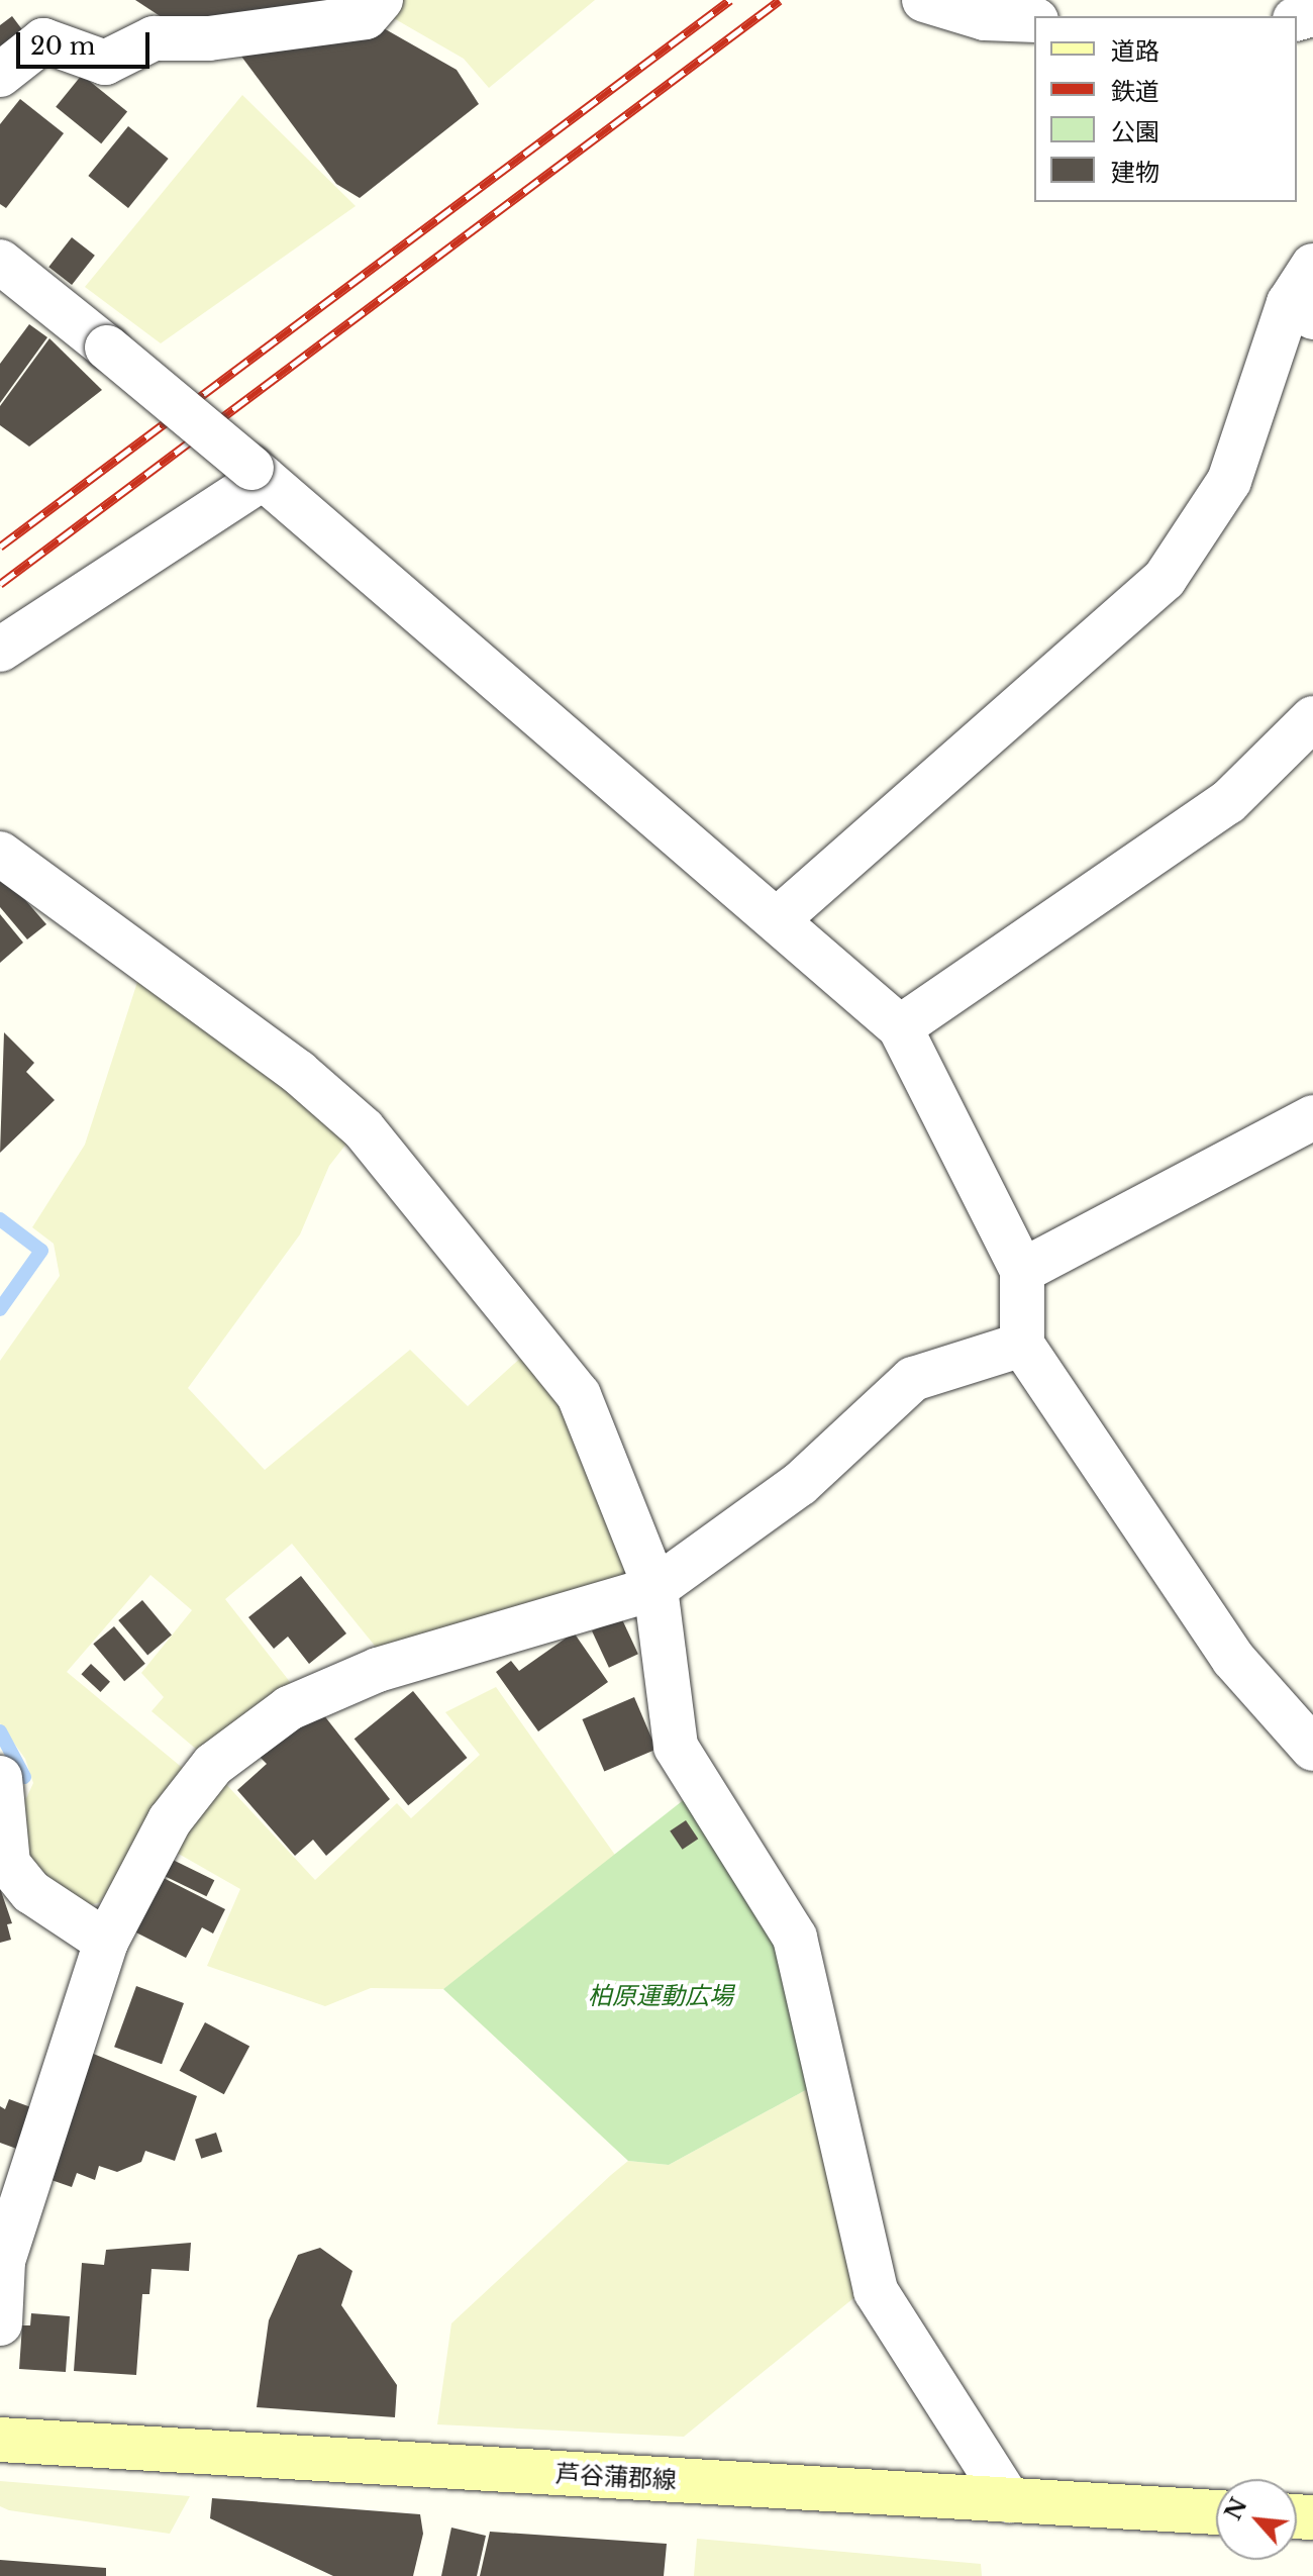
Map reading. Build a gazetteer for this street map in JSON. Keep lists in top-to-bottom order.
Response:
{
  "streets": {
    "main road": ["芦谷蒲郡線"]
  },
  "parks": ["柏原運動広場"],
  "legend": [
    "道路",
    "鉄道",
    "公園",
    "建物"
  ],
  "scale_bar": "20 m",
  "north": "top left"
}
